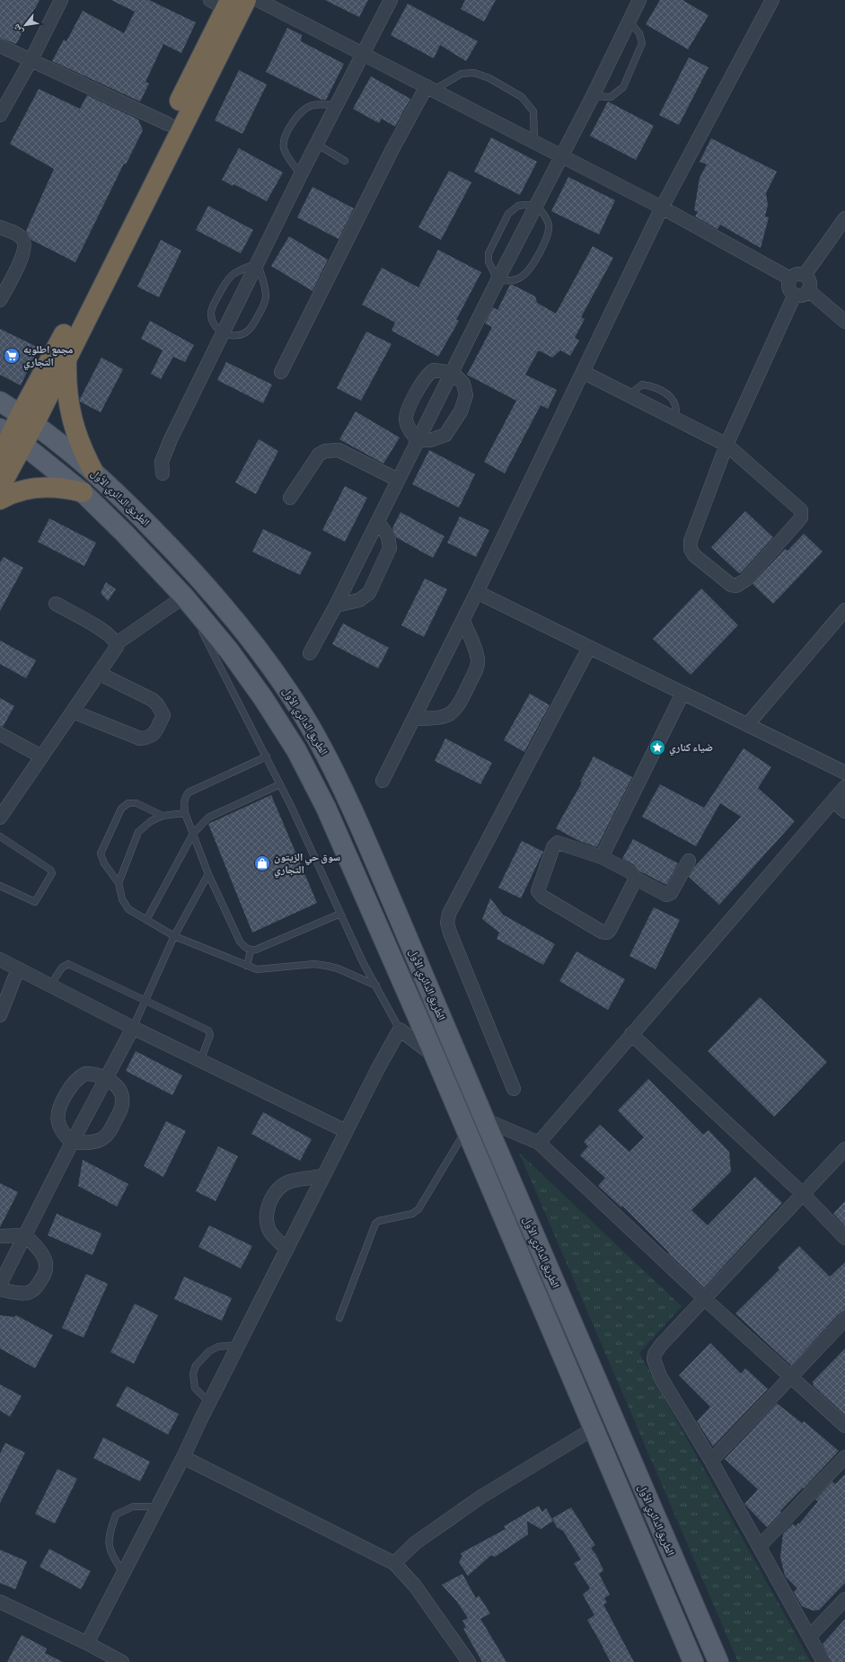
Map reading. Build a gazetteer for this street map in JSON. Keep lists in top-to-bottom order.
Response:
{
  "streets": {
    "main road": ["الطريق الدائري الأول"]
  },
  "places": {
    "supermarket": ["مجمع اطلوبه التجاري"],
    "place": ["ضياء كناري"],
    "shop": ["سوق حي الزيتون التجاري"]
  },
  "north": "bottom left"
}
